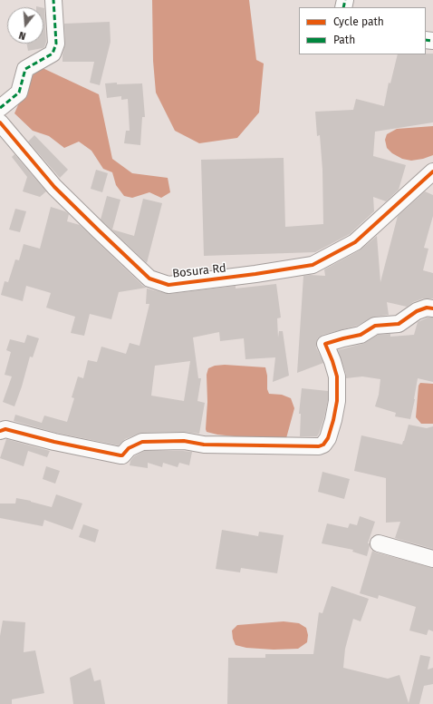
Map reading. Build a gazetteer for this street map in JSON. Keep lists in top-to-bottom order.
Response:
{
  "streets": {
    "street": ["Bosura Rd"]
  },
  "legend": ["Cycle path", "Path"],
  "north": "bottom"
}
